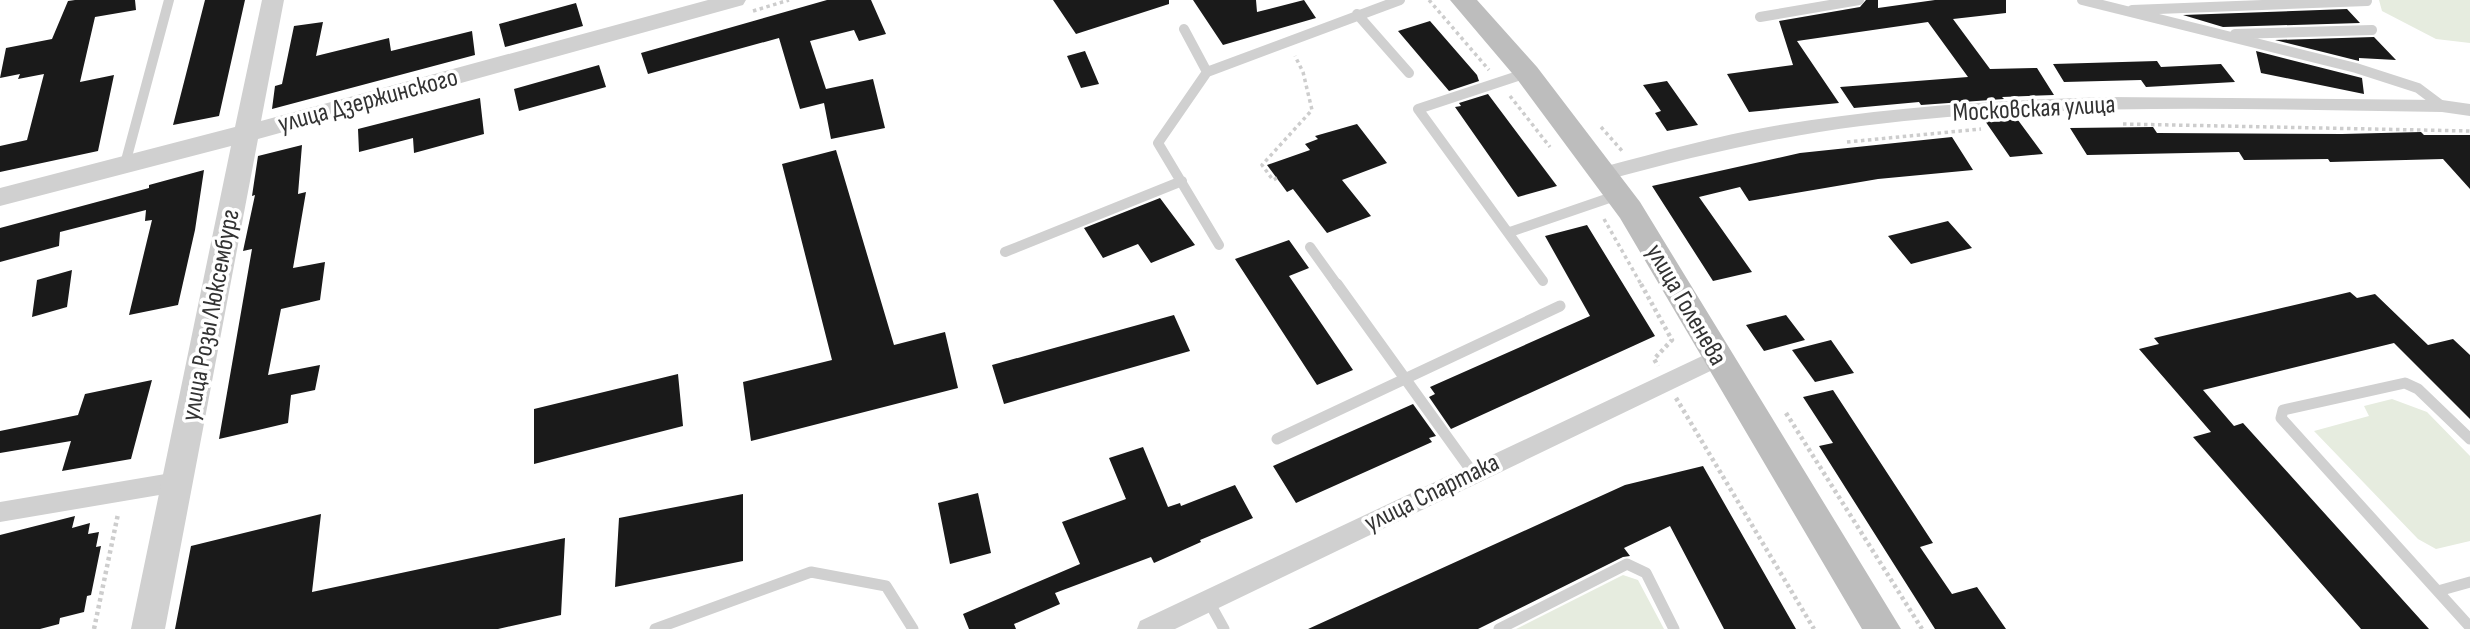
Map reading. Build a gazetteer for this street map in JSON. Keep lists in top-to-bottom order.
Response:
{
  "streets": {
    "main road": ["улица Голенева"],
    "street": [
      "улица Дзержинского",
      "Московская улица",
      "улица Розы Люксембург",
      "улица Спартака"
    ]
  },
  "crossings": [
    ["улица Дзержинского", "улица Розы Люксембург"],
    ["Московская улица", "улица Голенева"],
    ["улица Голенева", "улица Спартака"]
  ]
}
